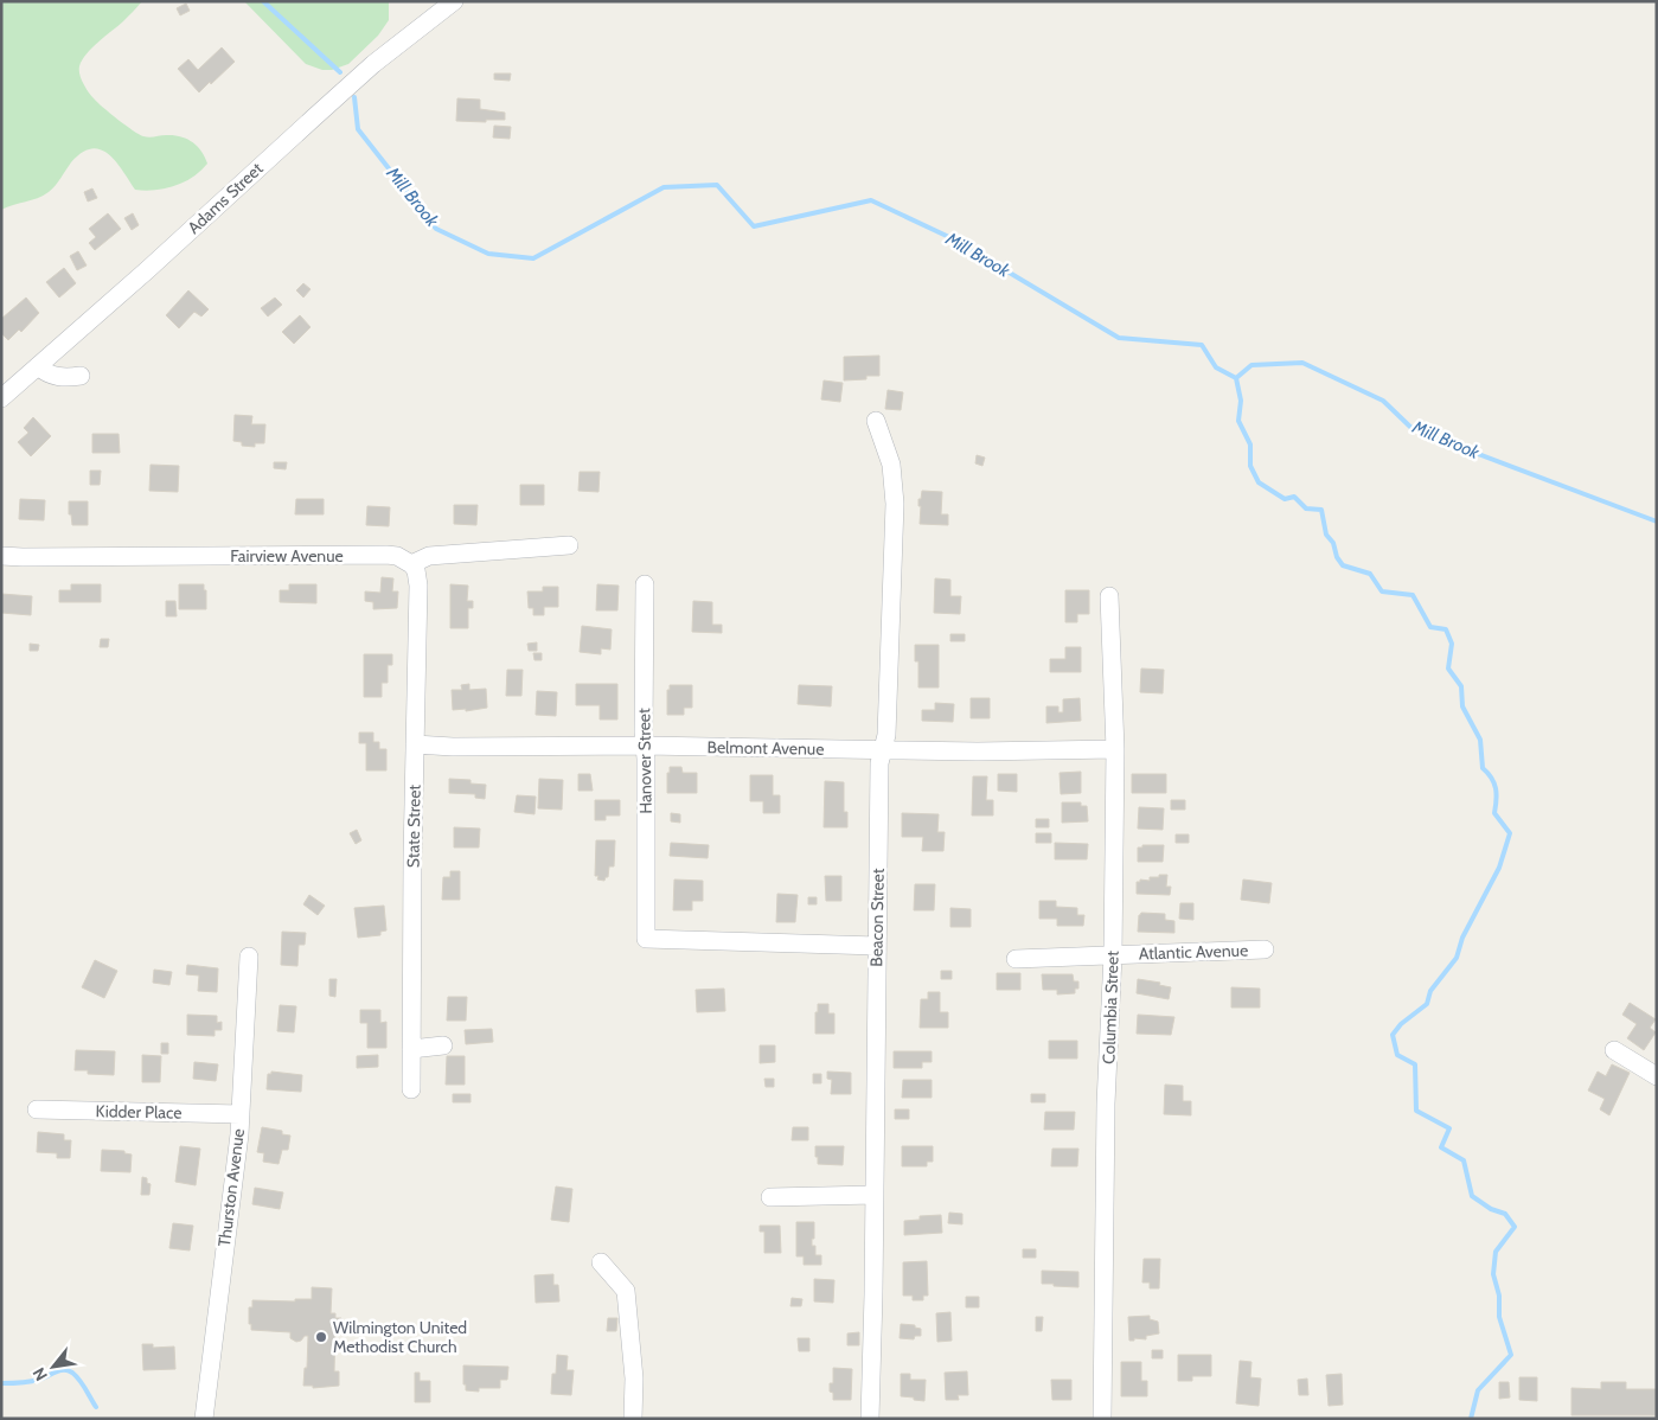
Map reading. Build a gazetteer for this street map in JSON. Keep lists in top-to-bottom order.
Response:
{
  "streets": {
    "street": [
      "Adams Street",
      "Fairview Avenue",
      "Belmont Avenue",
      "Hanover Street",
      "State Street",
      "Beacon Street",
      "Atlantic Avenue",
      "Columbia Street",
      "Kidder Place",
      "Thurston Avenue"
    ]
  },
  "crossings": [
    ["Fairview Avenue", "State Street"],
    ["Belmont Avenue", "Hanover Street"],
    ["Belmont Avenue", "State Street"],
    ["Belmont Avenue", "Beacon Street"],
    ["Belmont Avenue", "Columbia Street"],
    ["Hanover Street", "Beacon Street"],
    ["Atlantic Avenue", "Columbia Street"],
    ["Kidder Place", "Thurston Avenue"]
  ],
  "water": ["Mill Brook"],
  "places": ["Wilmington United Methodist Church"],
  "north": "bottom left"
}
